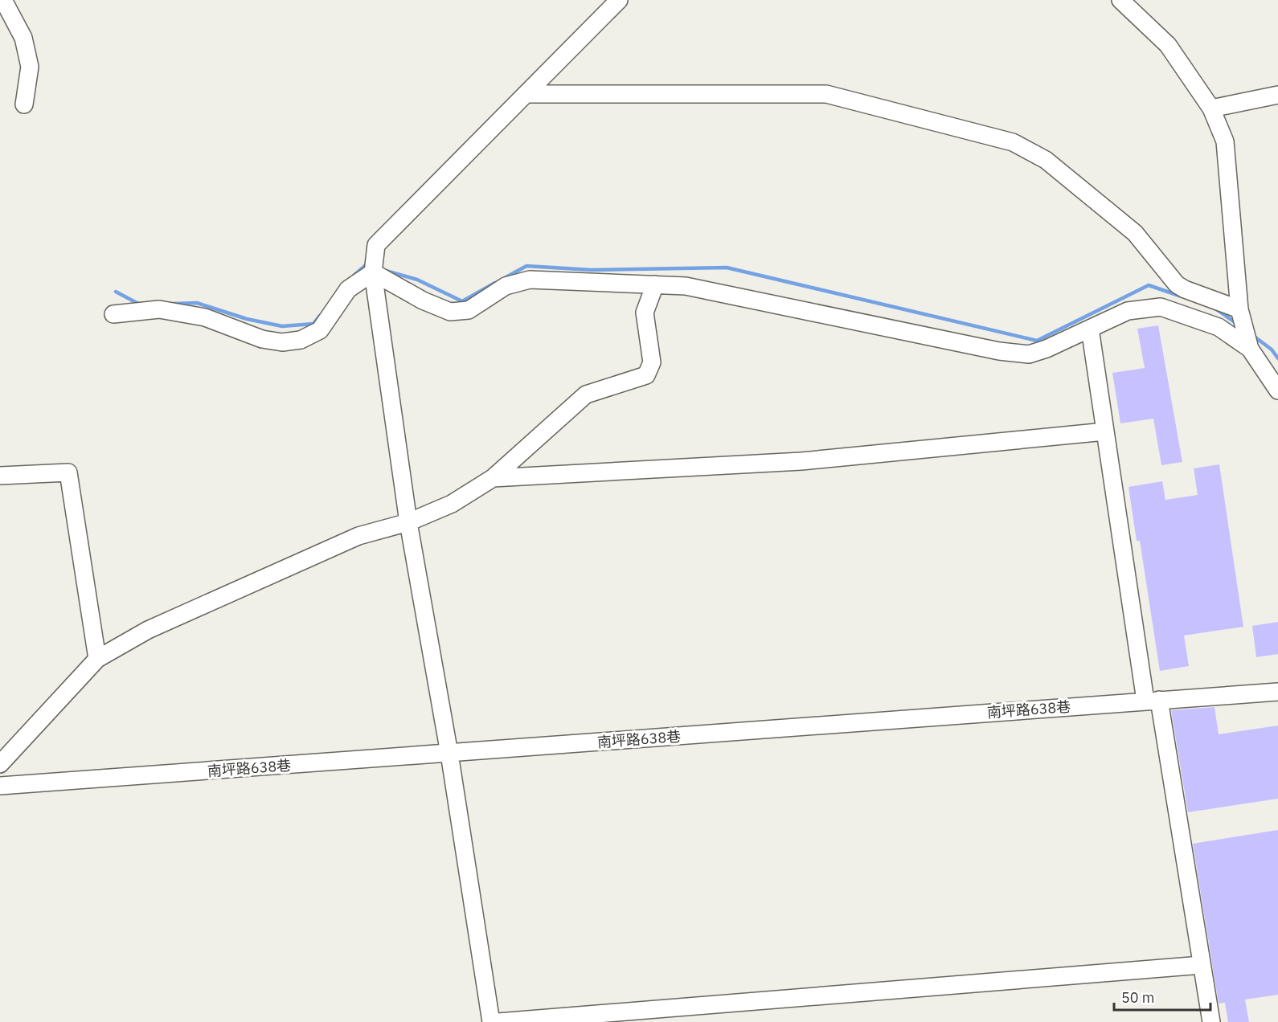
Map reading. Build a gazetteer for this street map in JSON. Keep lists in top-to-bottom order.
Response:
{
  "streets": {
    "street": ["南坪路638巷"]
  },
  "scale_bar": "50 m"
}
